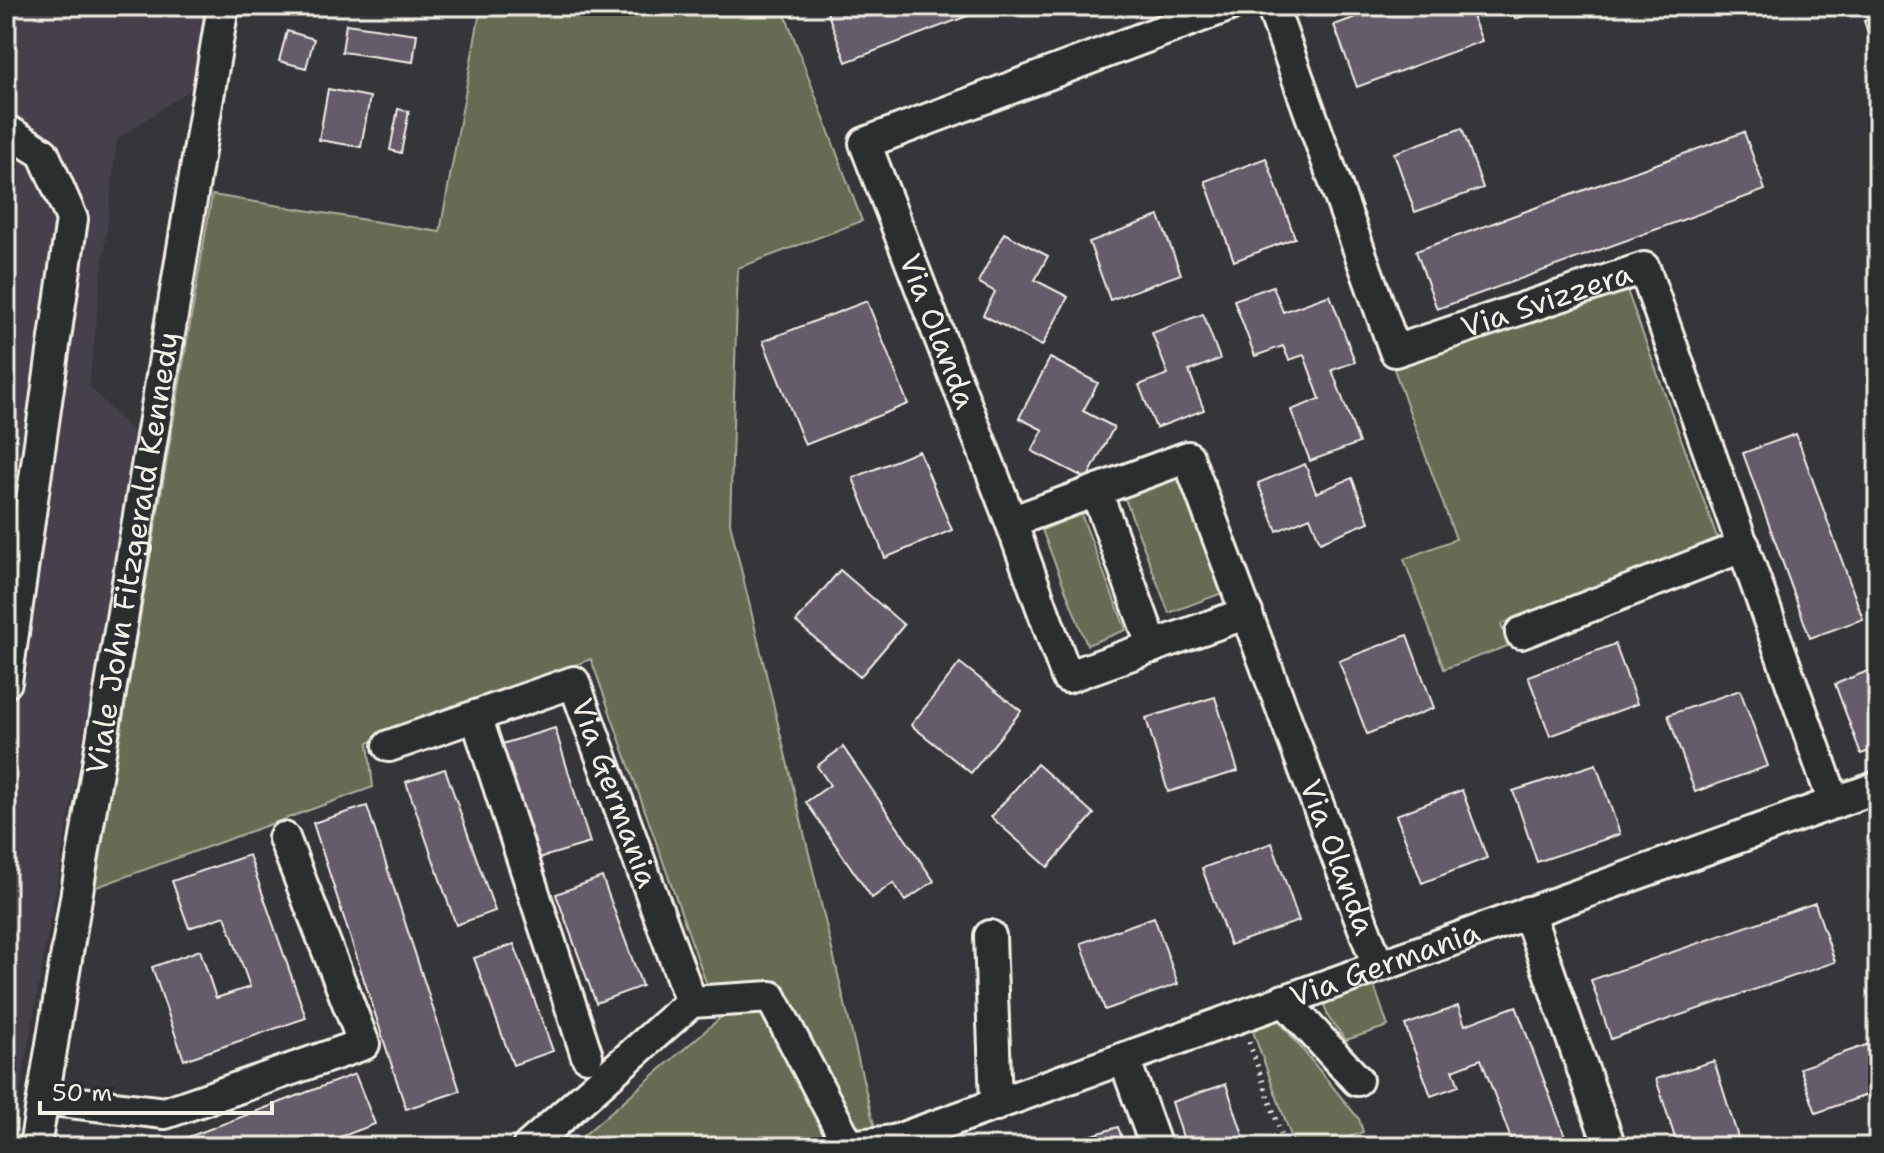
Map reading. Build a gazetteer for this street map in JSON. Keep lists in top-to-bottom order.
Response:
{
  "streets": {
    "street": [
      "Via Svizzera",
      "Via Olanda",
      "Viale John Fitzgerald Kennedy",
      "Via Germania"
    ]
  },
  "crossings": [
    ["Via Svizzera", "Via Germania"],
    ["Via Olanda", "Via Germania"]
  ],
  "scale_bar": "50 m"
}
